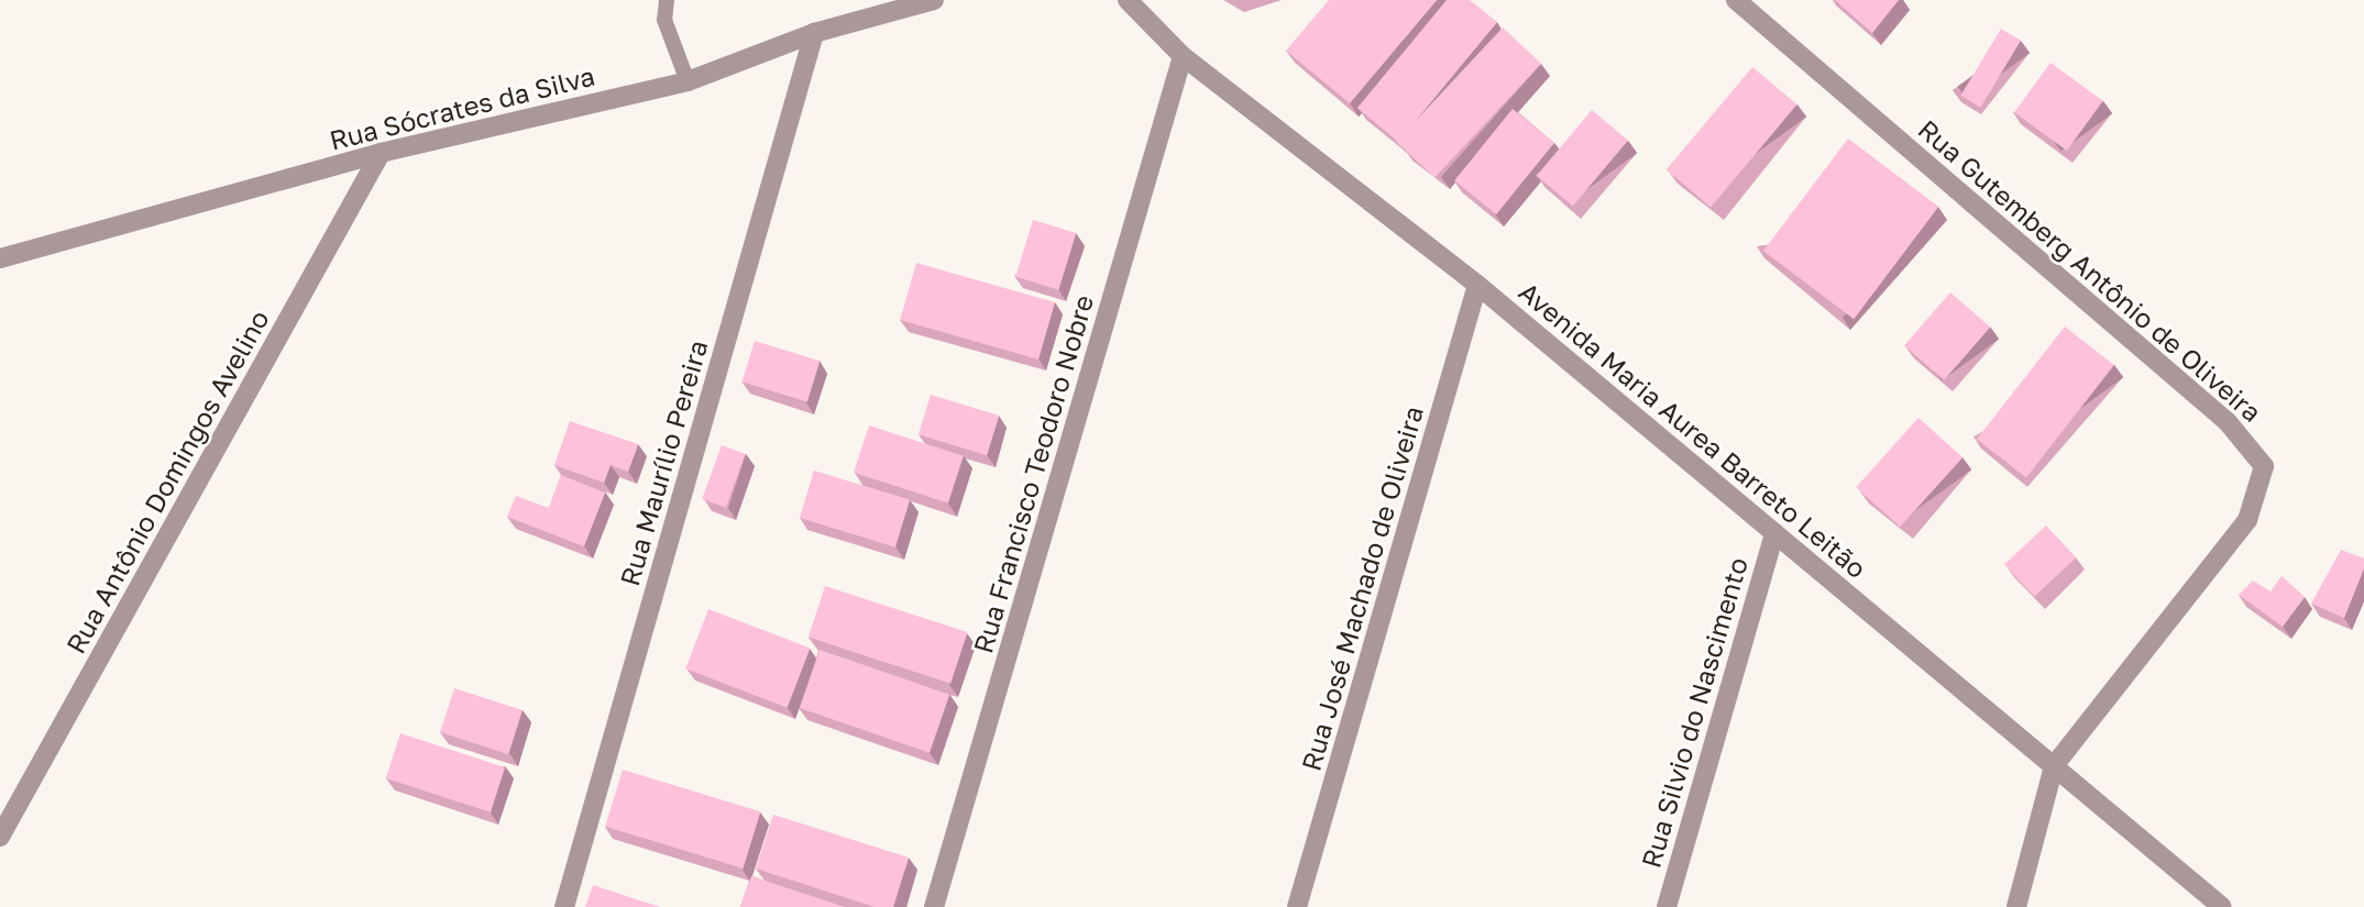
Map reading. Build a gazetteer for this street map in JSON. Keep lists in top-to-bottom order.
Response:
{
  "streets": {
    "street": [
      "Rua Sócrates da Silva",
      "Rua Gutemberg Antônio de Oliveira",
      "Avenida Maria Aurea Barreto Leitão",
      "Rua Maurílio Pereira",
      "Rua Francisco Teodoro Nobre",
      "Rua Antônio Domingos Avelino",
      "Rua José Machado de Oliveira",
      "Rua Silvio do Nascimento"
    ]
  },
  "crossings": [
    ["Rua Sócrates da Silva", "Rua Maurílio Pereira"],
    ["Rua Sócrates da Silva", "Rua Antônio Domingos Avelino"],
    ["Rua Gutemberg Antônio de Oliveira", "Avenida Maria Aurea Barreto Leitão"],
    ["Avenida Maria Aurea Barreto Leitão", "Rua Francisco Teodoro Nobre"],
    ["Avenida Maria Aurea Barreto Leitão", "Rua José Machado de Oliveira"],
    ["Avenida Maria Aurea Barreto Leitão", "Rua Silvio do Nascimento"]
  ]
}
